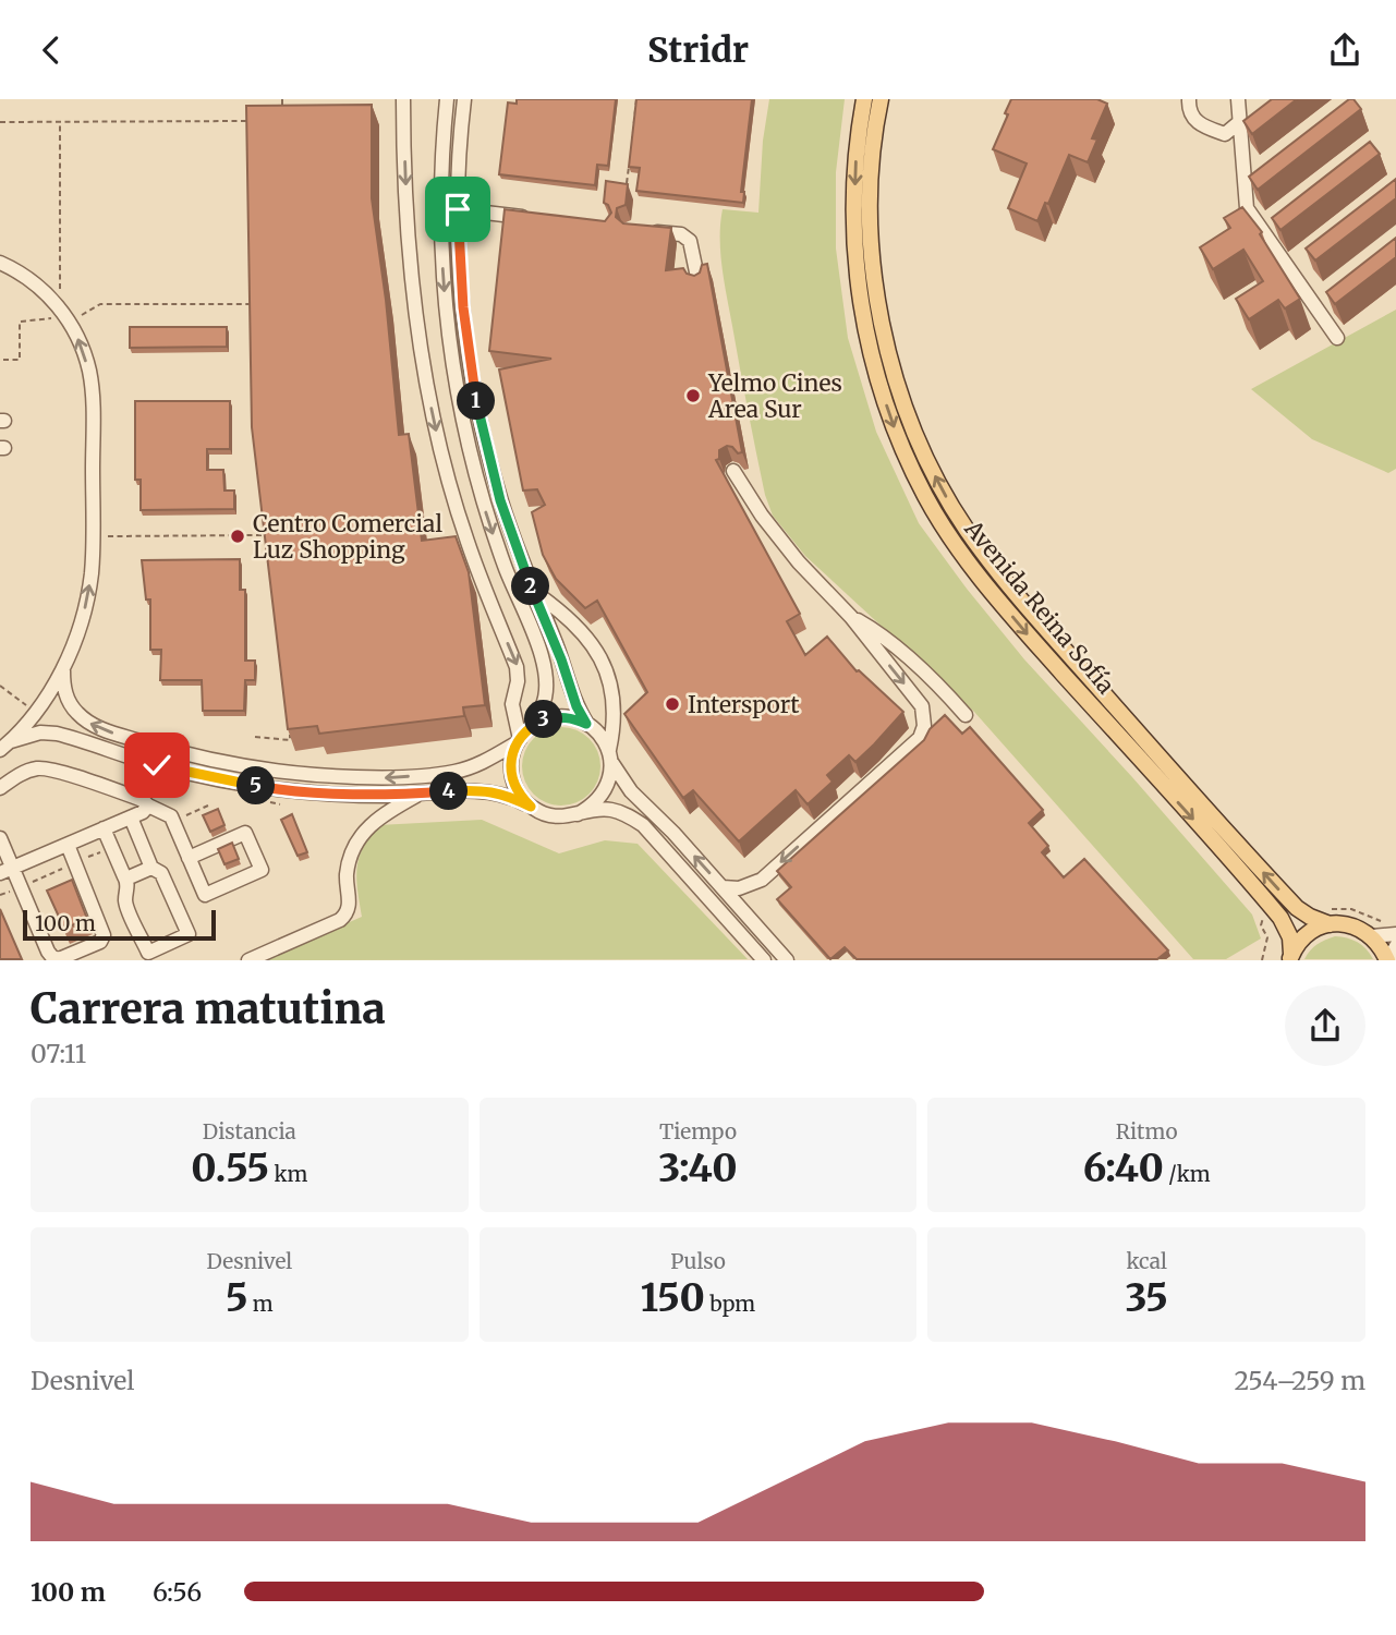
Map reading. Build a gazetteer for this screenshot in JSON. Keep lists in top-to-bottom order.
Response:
{
  "streets": {
    "main road": ["Avenida Reina Sofía"]
  },
  "places": ["Yelmo Cines Area Sur", "Centro Comercial Luz Shopping", "Intersport"],
  "scale_bar": "100 m",
  "page": {
    "header": "Stridr",
    "pins": [
      "1",
      "2",
      "3",
      "5",
      "4"
    ],
    "scale": "100 m",
    "heading": ["Carrera matutina", "07:11"],
    "stats": [
      ["Distancia", "0.55 km"],
      ["Tiempo", "3:40"],
      ["Ritmo", "6:40 /km"],
      ["Desnivel", "5 m"],
      ["Pulso", "150 bpm"],
      ["kcal", "35"]
    ],
    "chart": ["Desnivel", "254–259 m"],
    "list": [
      {
        "name": "100 m",
        "note": "6:56"
      }
    ]
  }
}
